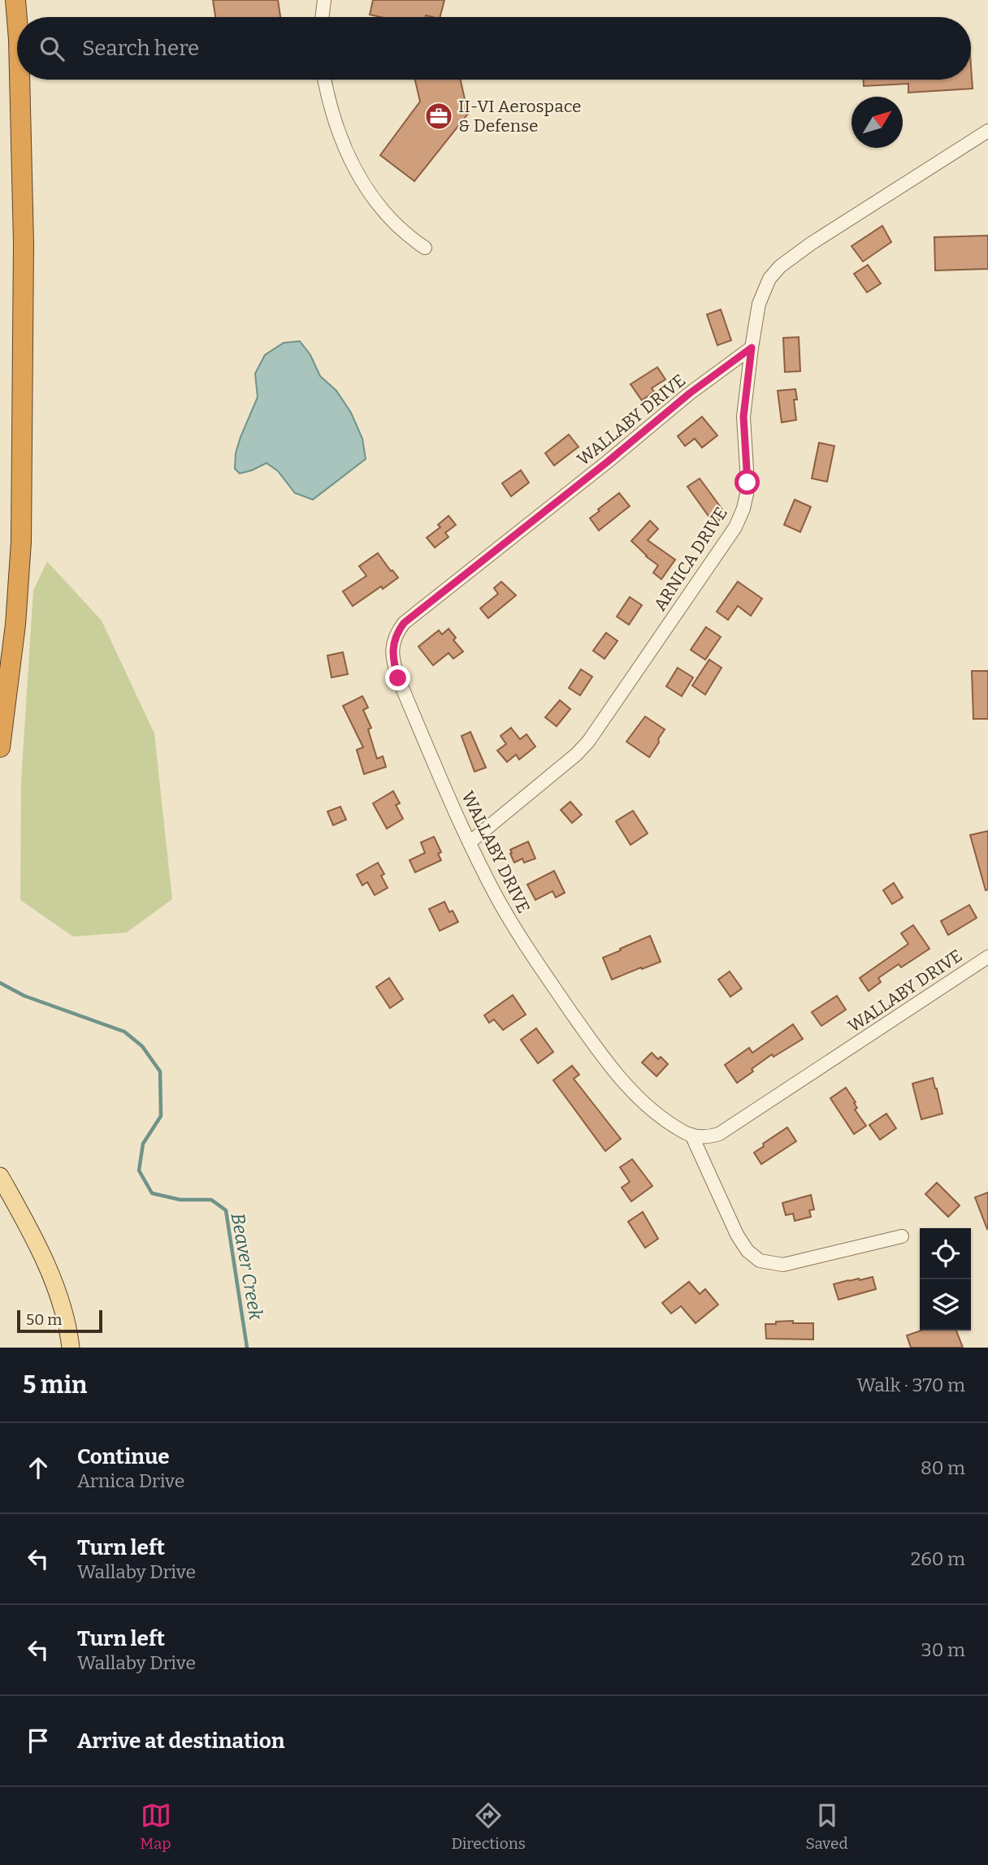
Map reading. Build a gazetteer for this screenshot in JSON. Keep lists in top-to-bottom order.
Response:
{
  "streets": {
    "street": ["WALLABY DRIVE", "ARNICA DRIVE"]
  },
  "crossings": [
    ["WALLABY DRIVE", "ARNICA DRIVE"]
  ],
  "water": ["Beaver Creek"],
  "places": {
    "office": ["II-VI Aerospace & Defense"]
  },
  "scale_bar": "50 m",
  "north": "top right",
  "page": {
    "search": "Search here",
    "scale": "50 m",
    "heading": ["5 min", "Walk · 370 m"],
    "list": [
      ["Continue", "Arnica Drive", "80 m"],
      ["Turn left", "Wallaby Drive", "260 m"],
      ["Turn left", "Wallaby Drive", "30 m"],
      "Arrive at destination"
    ],
    "nav": ["Map", "Directions", "Saved"]
  }
}
